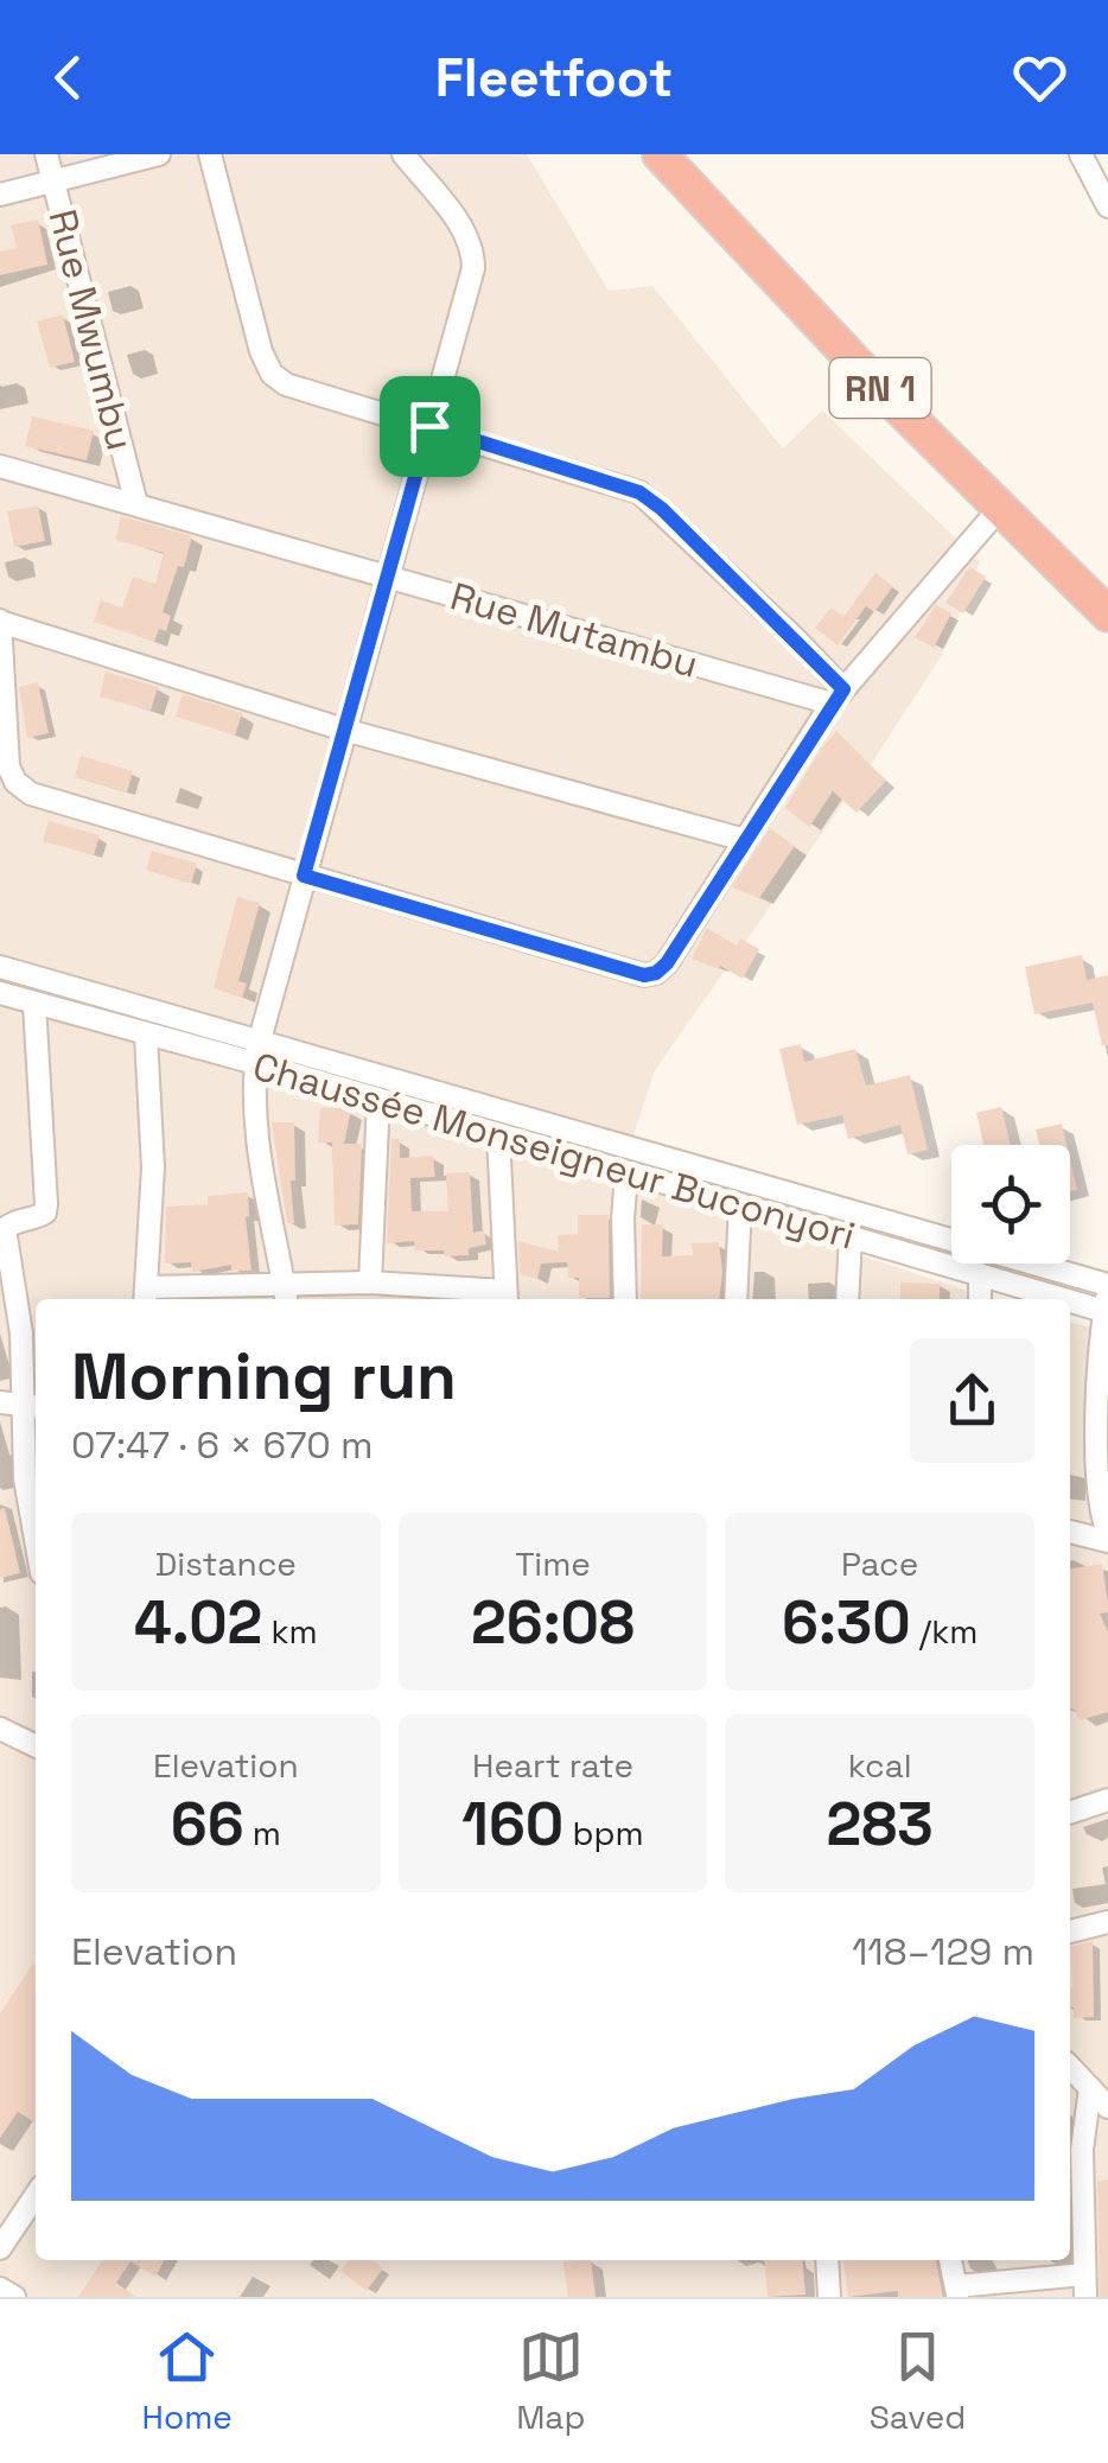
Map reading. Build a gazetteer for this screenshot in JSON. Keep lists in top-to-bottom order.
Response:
{
  "streets": {
    "highway": ["RN 1"],
    "street": ["Rue Mwumbu", "Rue Mutambu", "Chaussée Monseigneur Buconyori"]
  },
  "crossings": [
    ["Rue Mwumbu", "Rue Mutambu"]
  ],
  "page": {
    "header": "Fleetfoot",
    "heading": ["Morning run", "07:47 · 6 × 670 m"],
    "stats": [
      ["Distance", "4.02 km"],
      ["Time", "26:08"],
      ["Pace", "6:30 /km"],
      ["Elevation", "66 m"],
      ["Heart rate", "160 bpm"],
      ["kcal", "283"]
    ],
    "chart": ["Elevation", "118–129 m"],
    "tabs": ["Home", "Map", "Saved"]
  }
}
